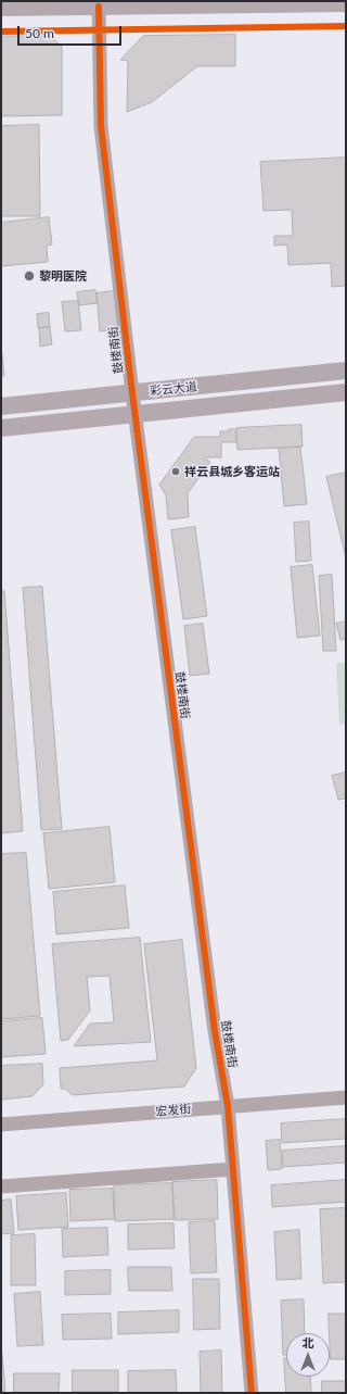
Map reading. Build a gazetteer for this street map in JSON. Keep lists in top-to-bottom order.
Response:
{
  "streets": {
    "main road": ["彩云大道"],
    "street": ["鼓楼南街", "宏发街"]
  },
  "crossings": [
    ["鼓楼南街", "彩云大道"],
    ["鼓楼南街", "宏发街"]
  ],
  "places": ["黎明医院", "祥云县城乡客运站"],
  "scale_bar": "50 m",
  "north": "top"
}
